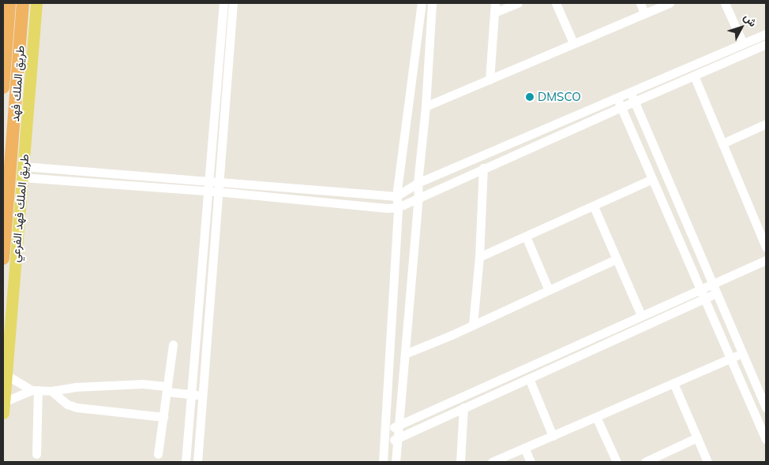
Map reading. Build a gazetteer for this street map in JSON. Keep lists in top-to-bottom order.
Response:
{
  "streets": {
    "highway": ["طريق الملك فهد"],
    "main road": ["طريق الملك فهد الفرعي"]
  },
  "places": ["DMSCO"],
  "north": "top right"
}
